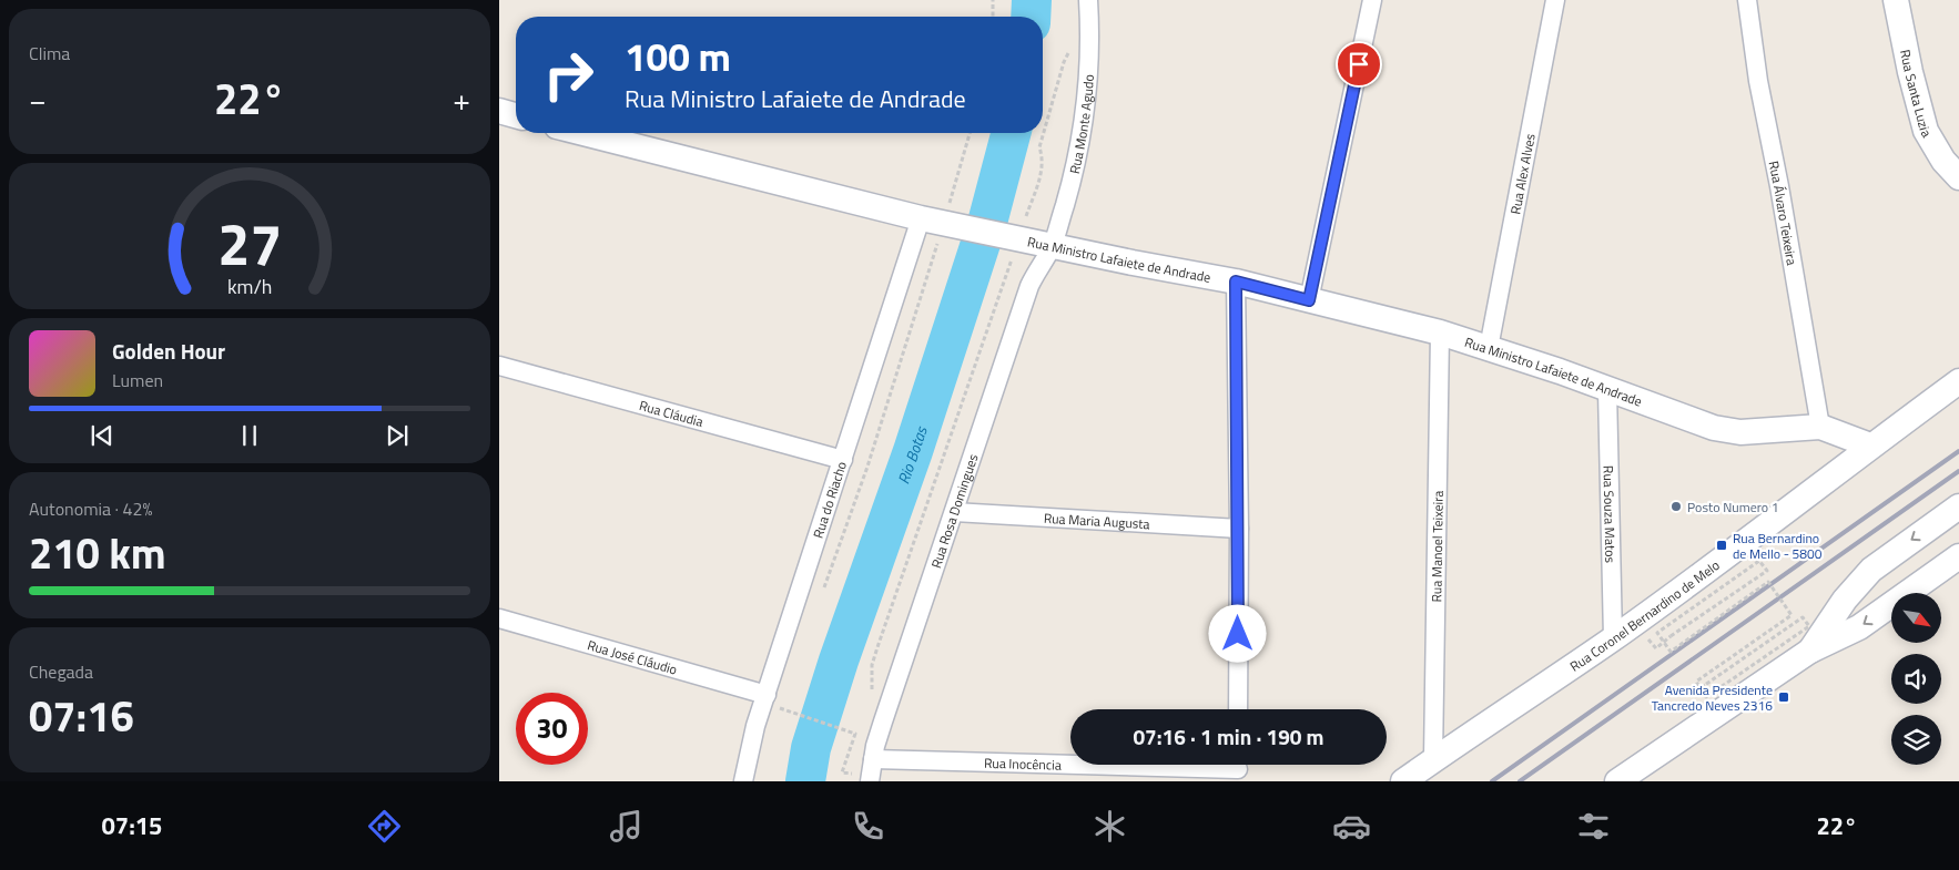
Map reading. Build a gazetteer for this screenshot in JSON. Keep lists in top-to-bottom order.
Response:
{
  "streets": {
    "main road": ["Rua Santa Luzia", "Rua Ministro Lafaiete de Andrade", "Rua Coronel Bernardino de Melo"],
    "street": [
      "Rua Monte Agudo",
      "Rua Alex Alves",
      "Rua Álvaro Teixeira",
      "Rua Cláudia",
      "Rua do Riacho",
      "Rua Rosa Domingues",
      "Rua Souza Matos",
      "Rua Maria Augusta",
      "Rua Manoel Teixeira",
      "Rua José Cláudio",
      "Rua Inocência"
    ]
  },
  "crossings": [
    ["Rua Monte Agudo", "Rua Ministro Lafaiete de Andrade"],
    ["Rua Monte Agudo", "Rua Rosa Domingues"],
    ["Rua Alex Alves", "Rua Ministro Lafaiete de Andrade"],
    ["Rua Álvaro Teixeira", "Rua Ministro Lafaiete de Andrade"],
    ["Rua Ministro Lafaiete de Andrade", "Rua do Riacho"],
    ["Rua Ministro Lafaiete de Andrade", "Rua Rosa Domingues"],
    ["Rua Ministro Lafaiete de Andrade", "Rua Souza Matos"],
    ["Rua Ministro Lafaiete de Andrade", "Rua Manoel Teixeira"],
    ["Rua Ministro Lafaiete de Andrade", "Rua Coronel Bernardino de Melo"],
    ["Rua Cláudia", "Rua do Riacho"],
    ["Rua do Riacho", "Rua José Cláudio"],
    ["Rua Rosa Domingues", "Rua Maria Augusta"],
    ["Rua Rosa Domingues", "Rua Inocência"],
    ["Rua Souza Matos", "Rua Coronel Bernardino de Melo"],
    ["Rua Manoel Teixeira", "Rua Coronel Bernardino de Melo"]
  ],
  "water": ["Rio Botas"],
  "places": {
    "other": ["Posto Numero 1"],
    "transit": ["Rua Bernardino de Mello - 5800", "Avenida Presidente Tancredo Neves 2316"]
  },
  "north": "bottom right",
  "page": {
    "tile": [
      "Clima",
      ["Autonomia · 42%", "210 km"],
      ["Chegada", "07:16"]
    ],
    "turn": ["100 m", "Rua Ministro Lafaiete de Andrade"],
    "heat": ["−", "22°", "+"],
    "song": ["Golden Hour", "Lumen"],
    "limit": "30",
    "trip": "07:16 · 1 min · 190 m",
    "tabs": ["07:15", "22°"],
    "gauge": ["27", "km/h"]
  }
}
